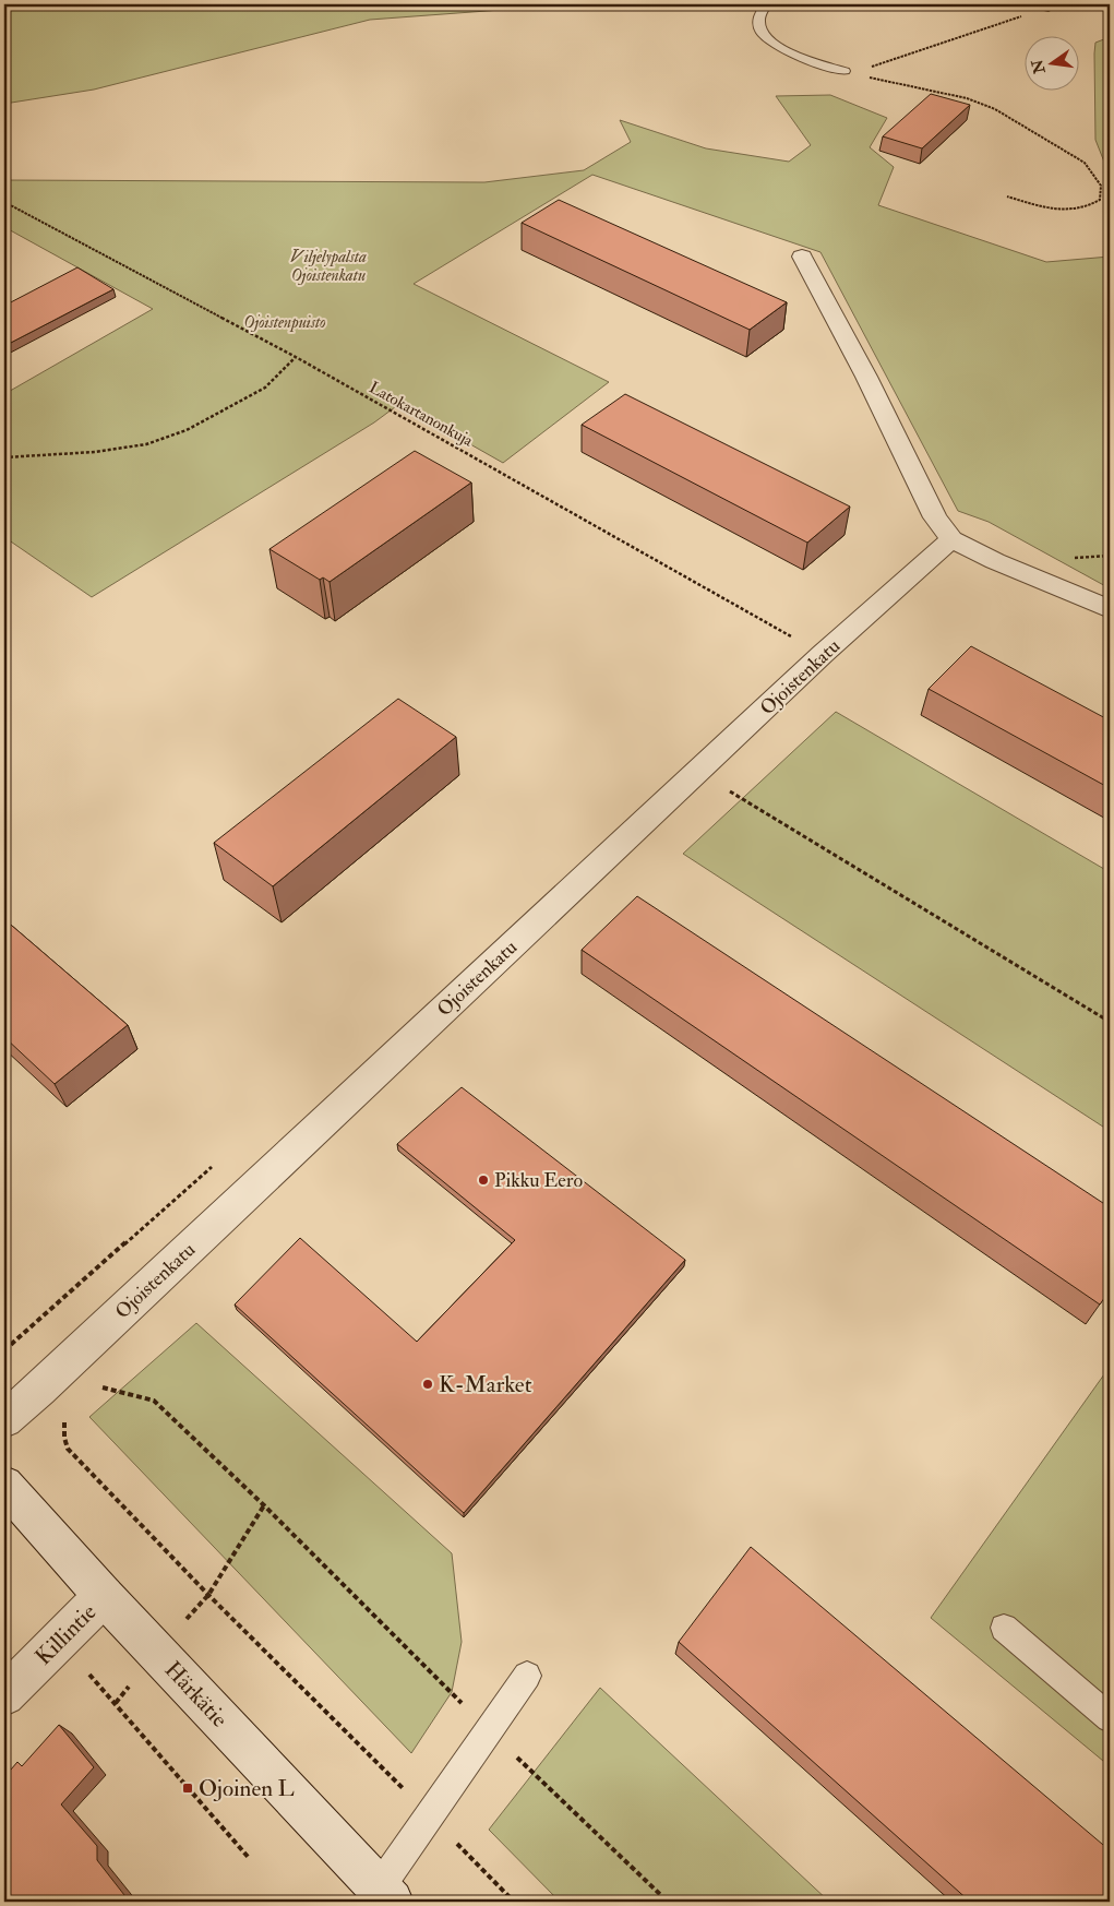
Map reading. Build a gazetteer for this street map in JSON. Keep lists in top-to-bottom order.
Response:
{
  "streets": {
    "street": ["Ojoistenkatu", "Killintie", "Härkätie"],
    "path": ["Latokartanonkuja"]
  },
  "crossings": [
    ["Latokartanonkuja", "Ojoistenkatu"],
    ["Killintie", "Härkätie"]
  ],
  "parks": ["Viljelypalsta Ojoistenkatu", "Ojoistenpuisto"],
  "places": {
    "other": ["Pikku Eero", "K-Market"],
    "transit": ["Ojoinen L"]
  },
  "north": "left"
}
